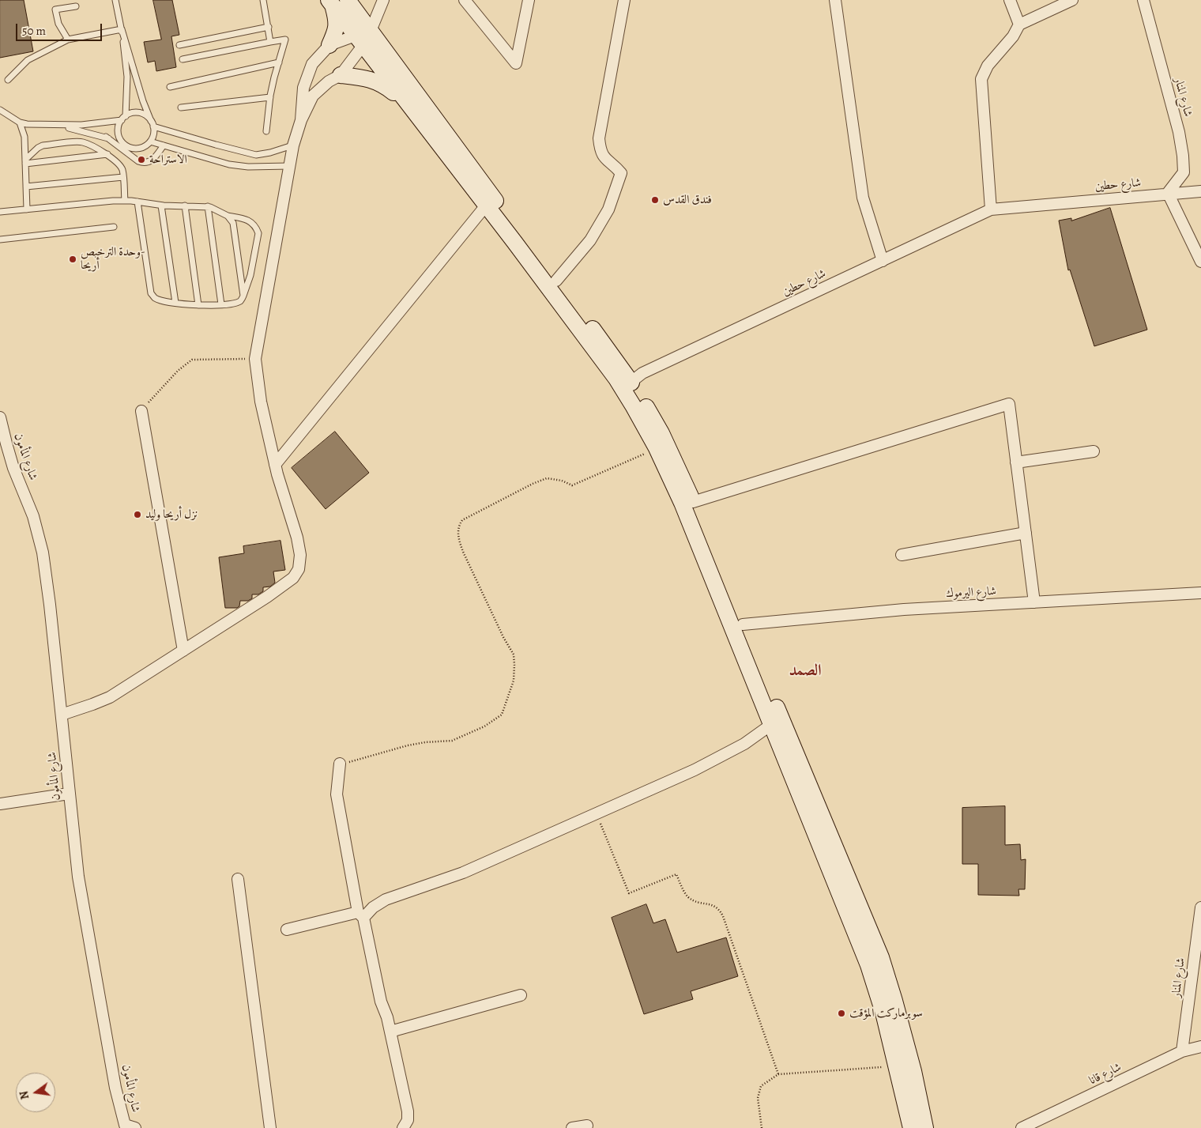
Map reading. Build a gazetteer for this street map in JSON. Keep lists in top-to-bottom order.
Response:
{
  "streets": {
    "street": [
      "شارع المنار",
      "شارع حطين",
      "شارع المأمون",
      "شارع اليرموك",
      "شارع قانا"
    ]
  },
  "crossings": [
    ["شارع المنار", "شارع حطين"],
    ["شارع المنار", "شارع قانا"]
  ],
  "districts": ["الصمد"],
  "places": [
    "الاستراحة",
    "فندق القدس",
    "وحدة الترخيص- أريحا",
    "نزل أريحا وليد",
    "سوبرماركت المؤقت"
  ],
  "scale_bar": "50 m",
  "north": "left"
}
